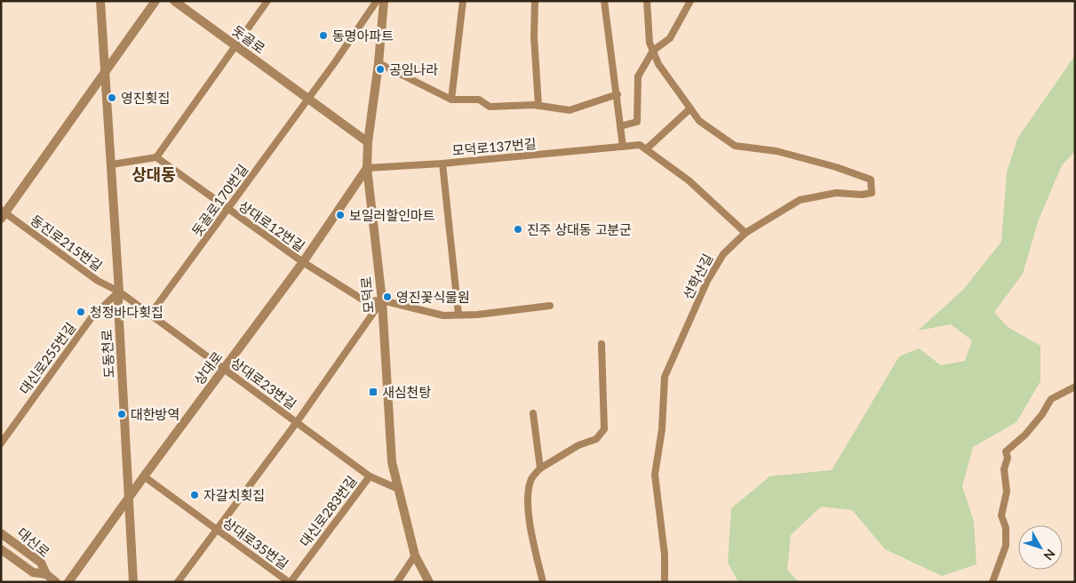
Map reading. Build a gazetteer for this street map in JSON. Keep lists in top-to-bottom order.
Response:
{
  "streets": {
    "street": [
      "돗골로",
      "모덕로137번길",
      "돗골로170번길",
      "상대로12번길",
      "동진로215번길",
      "선학산길",
      "모덕로",
      "도동천로",
      "대신로255번길",
      "상대로",
      "상대로23번길",
      "대신로283번길",
      "대신로",
      "상대로35번길"
    ]
  },
  "crossings": [
    ["돗골로", "돗골로170번길"],
    ["돗골로", "모덕로"],
    ["모덕로137번길", "모덕로"],
    ["모덕로137번길", "상대로"],
    ["돗골로170번길", "상대로12번길"],
    ["돗골로170번길", "상대로23번길"],
    ["상대로12번길", "모덕로"],
    ["상대로12번길", "상대로"],
    ["동진로215번길", "도동천로"],
    ["동진로215번길", "대신로255번길"],
    ["동진로215번길", "상대로23번길"],
    ["모덕로", "상대로"],
    ["모덕로", "상대로23번길"],
    ["도동천로", "대신로255번길"],
    ["도동천로", "상대로"],
    ["도동천로", "상대로23번길"],
    ["대신로255번길", "상대로23번길"],
    ["상대로", "상대로23번길"],
    ["상대로", "상대로35번길"],
    ["상대로23번길", "대신로283번길"],
    ["대신로283번길", "상대로35번길"]
  ],
  "districts": ["상대동"],
  "places": {
    "other": [
      "동명아파트",
      "공임나라",
      "영진횟집",
      "보일러할인마트",
      "진주 상대동 고분군",
      "영진꽃식물원",
      "청정바다횟집",
      "대한방역",
      "자갈치횟집"
    ],
    "transit": ["새심천탕"]
  },
  "north": "bottom right"
}
